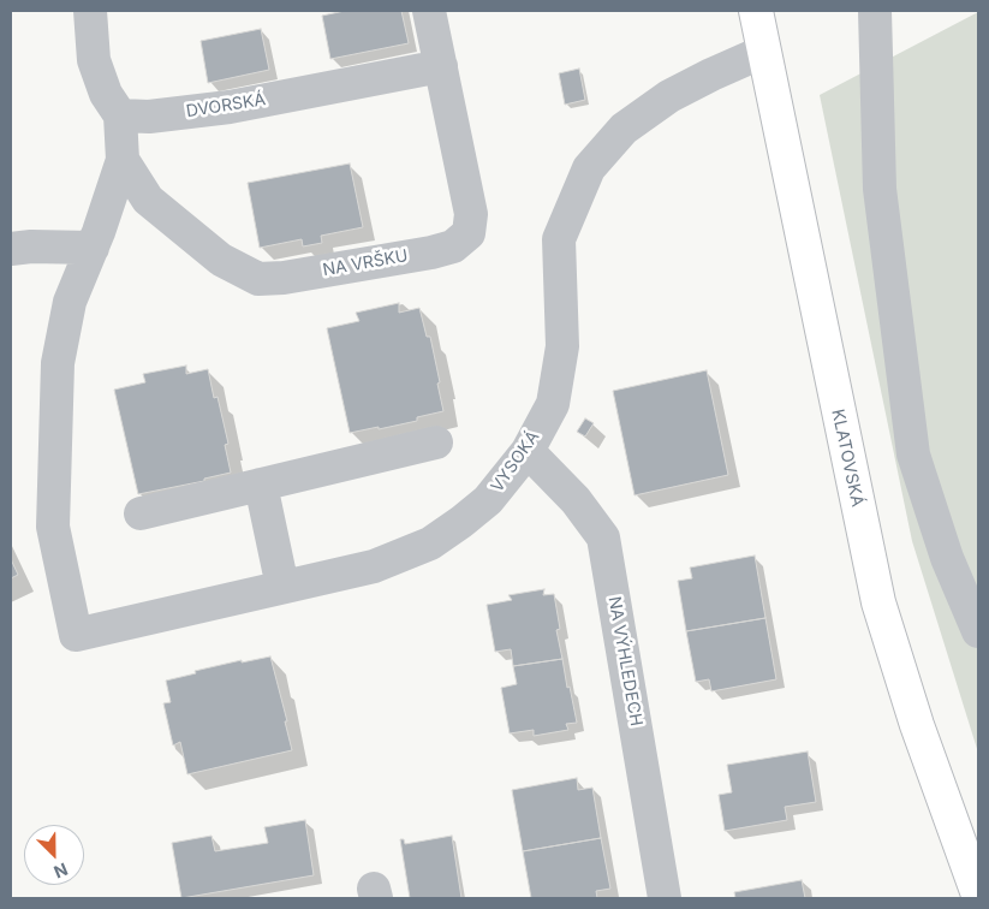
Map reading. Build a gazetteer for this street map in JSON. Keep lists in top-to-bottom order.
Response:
{
  "streets": {
    "main road": ["KLATOVSKÁ"],
    "street": [
      "DVORSKÁ",
      "NA VRŠKU",
      "VYSOKÁ",
      "NA VÝHLEDECH"
    ]
  },
  "crossings": [
    ["DVORSKÁ", "NA VRŠKU"],
    ["KLATOVSKÁ", "VYSOKÁ"],
    ["VYSOKÁ", "NA VÝHLEDECH"]
  ],
  "north": "bottom right"
}
